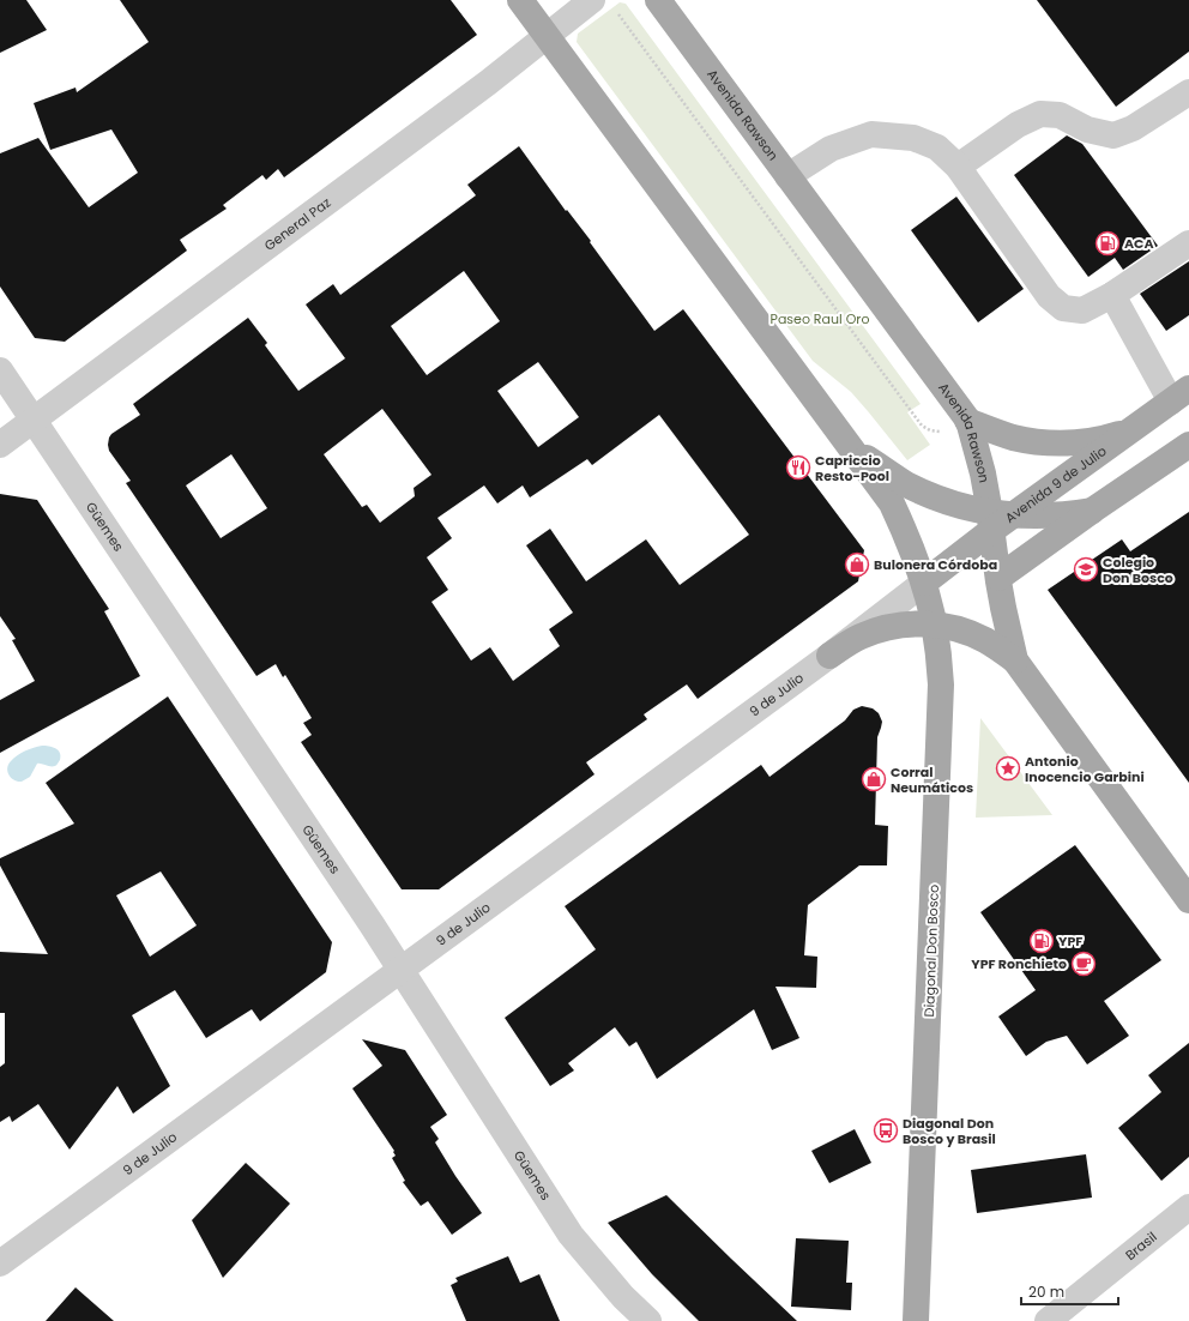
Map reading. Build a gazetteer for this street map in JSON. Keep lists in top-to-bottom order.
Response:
{
  "streets": {
    "main road": ["Avenida Rawson", "Avenida 9 de Julio", "Diagonal Don Bosco"],
    "street": [
      "General Paz",
      "Güemes",
      "9 de Julio",
      "Brasil"
    ]
  },
  "crossings": [
    ["Avenida Rawson", "Avenida 9 de Julio"],
    ["General Paz", "Güemes"],
    ["Avenida 9 de Julio", "9 de Julio"],
    ["Avenida 9 de Julio", "Diagonal Don Bosco"],
    ["Güemes", "9 de Julio"],
    ["9 de Julio", "Diagonal Don Bosco"]
  ],
  "parks": ["Paseo Raul Oro"],
  "places": {
    "fuel station": ["ACA", "YPF"],
    "restaurant": ["Capriccio Resto-Pool"],
    "shop": ["Bulonera Córdoba", "Corral Neumáticos"],
    "school or university": ["Colegio Don Bosco"],
    "place": ["Antonio Inocencio Garbini"],
    "cafe": ["YPF Ronchieto"],
    "bus stop": ["Diagonal Don Bosco y Brasil"]
  },
  "scale_bar": "20 m"
}
